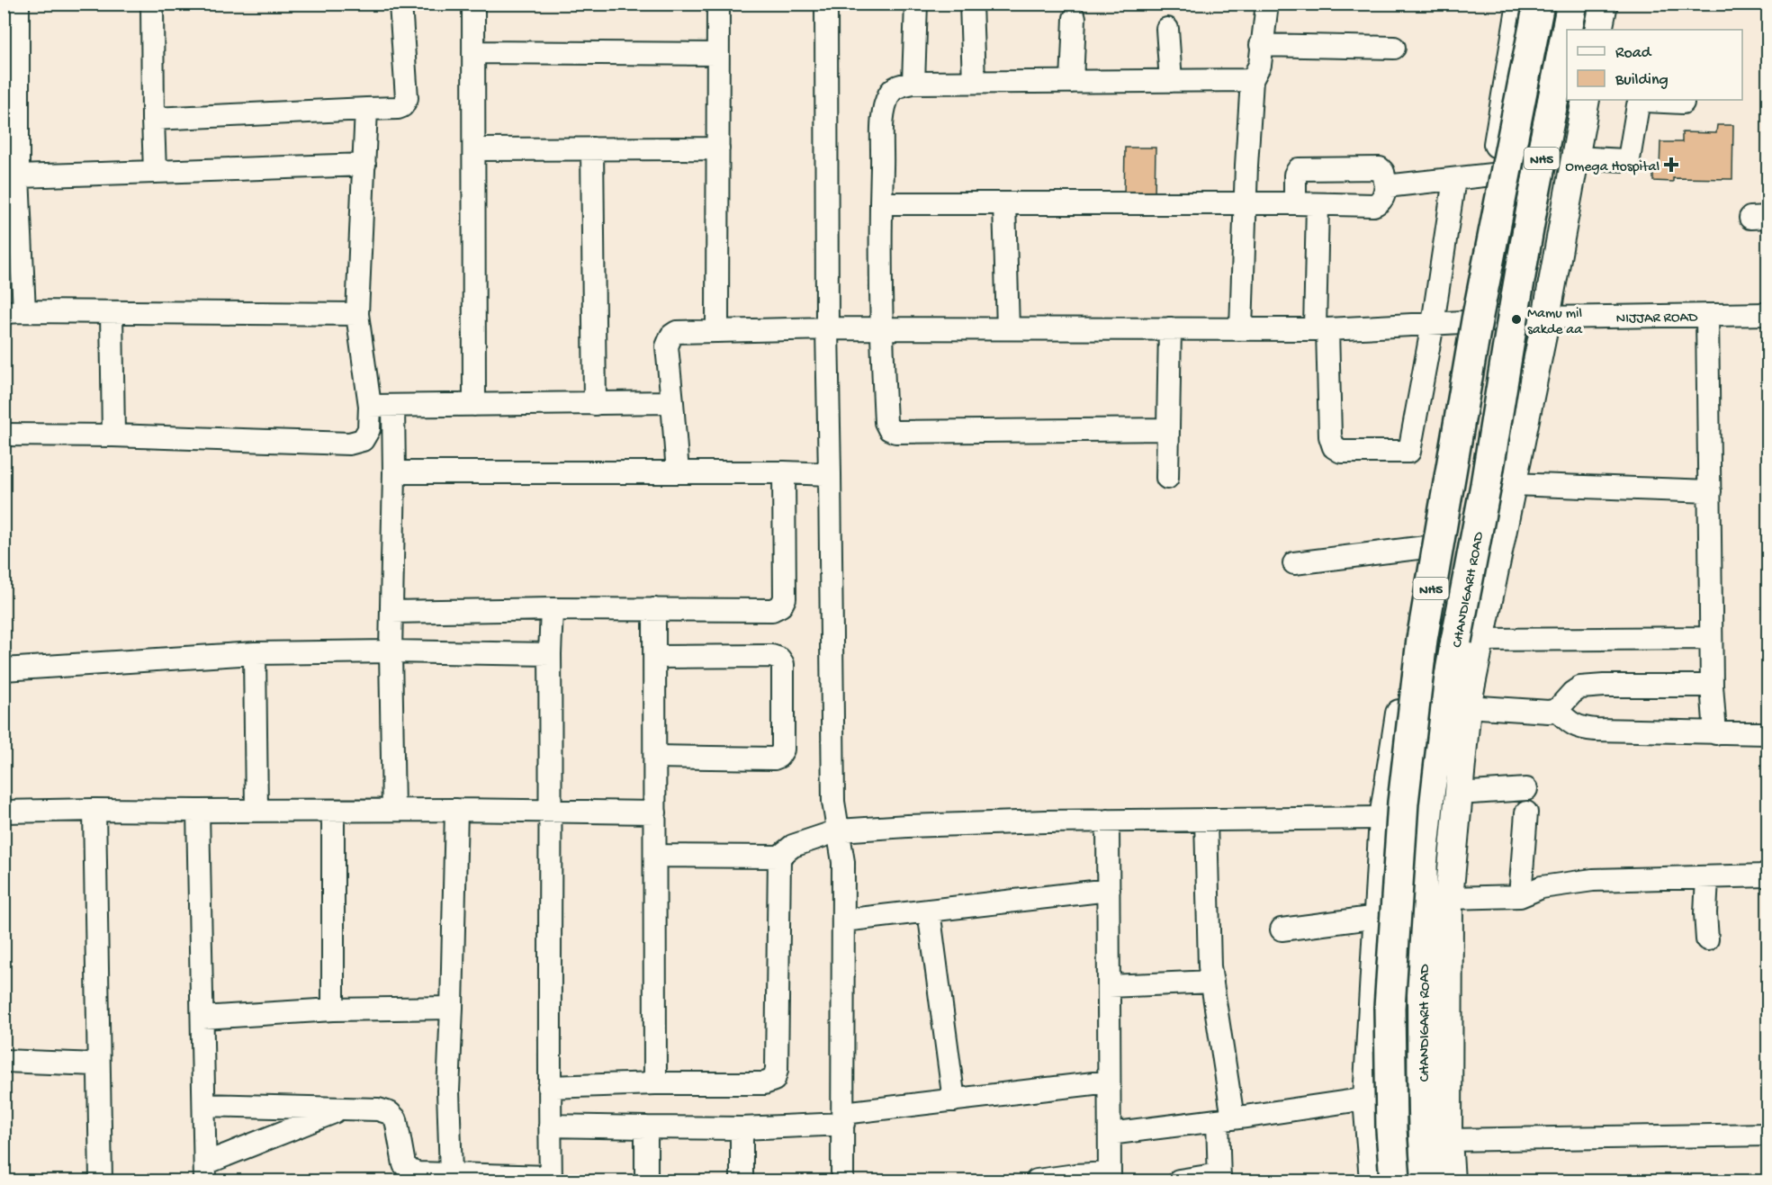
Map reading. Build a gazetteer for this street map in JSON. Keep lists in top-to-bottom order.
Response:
{
  "streets": {
    "highway": ["NH5", "CHANDIGARH ROAD"],
    "street": ["NIJJAR ROAD"]
  },
  "places": {
    "health": ["Omega Hospital"],
    "other": ["Mamu mil sakde aa"]
  },
  "legend": ["Road", "Building"]
}
